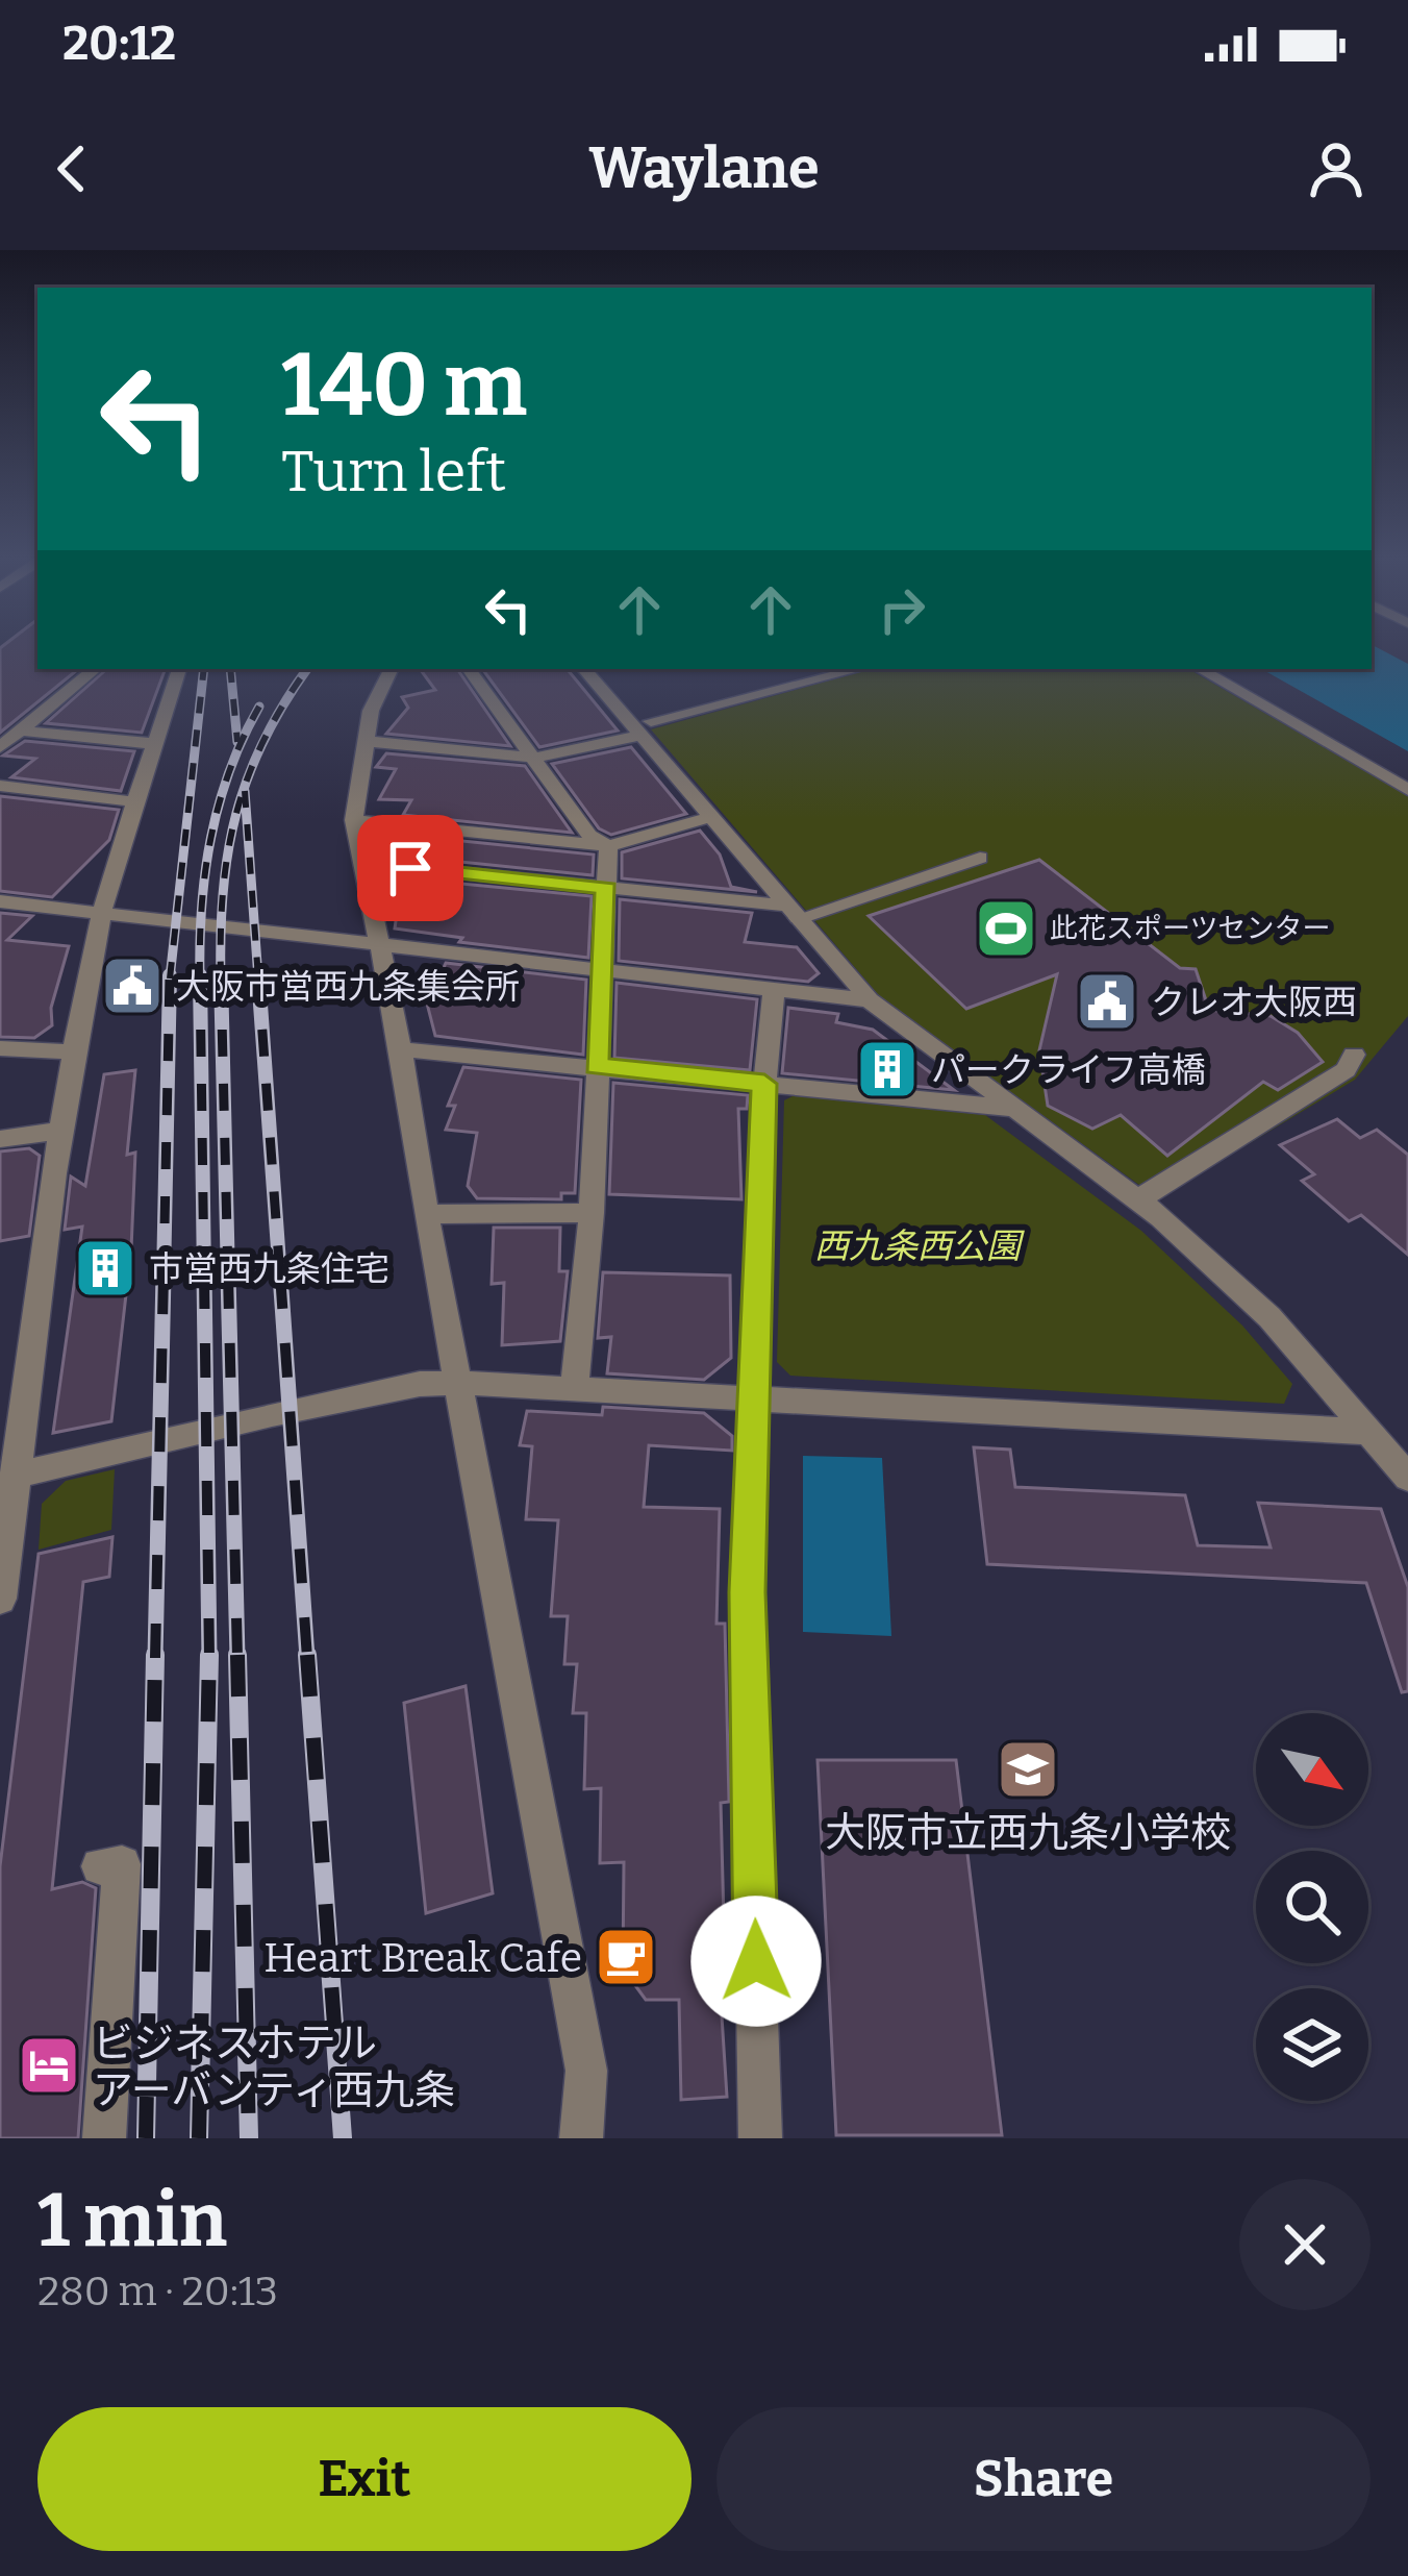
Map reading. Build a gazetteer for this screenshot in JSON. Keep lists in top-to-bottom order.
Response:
{
  "parks": ["西九条西公園"],
  "places": {
    "sports": ["此花スポーツセンター"],
    "public building": ["大阪市営西九条集会所", "クレオ大阪西"],
    "building": ["パークライフ高橋", "市営西九条住宅"],
    "school or university": ["大阪市立西九条小学校"],
    "cafe": ["Heart Break Cafe"],
    "hotel": ["ビジネスホテル アーバンティ西九条"]
  },
  "north": "bottom right",
  "page": {
    "status": "20:12",
    "header": "Waylane",
    "turn": ["140 m", "Turn left"],
    "heading": ["1 min", "280 m · 20:13"],
    "buttons": ["Exit", "Share"]
  }
}
